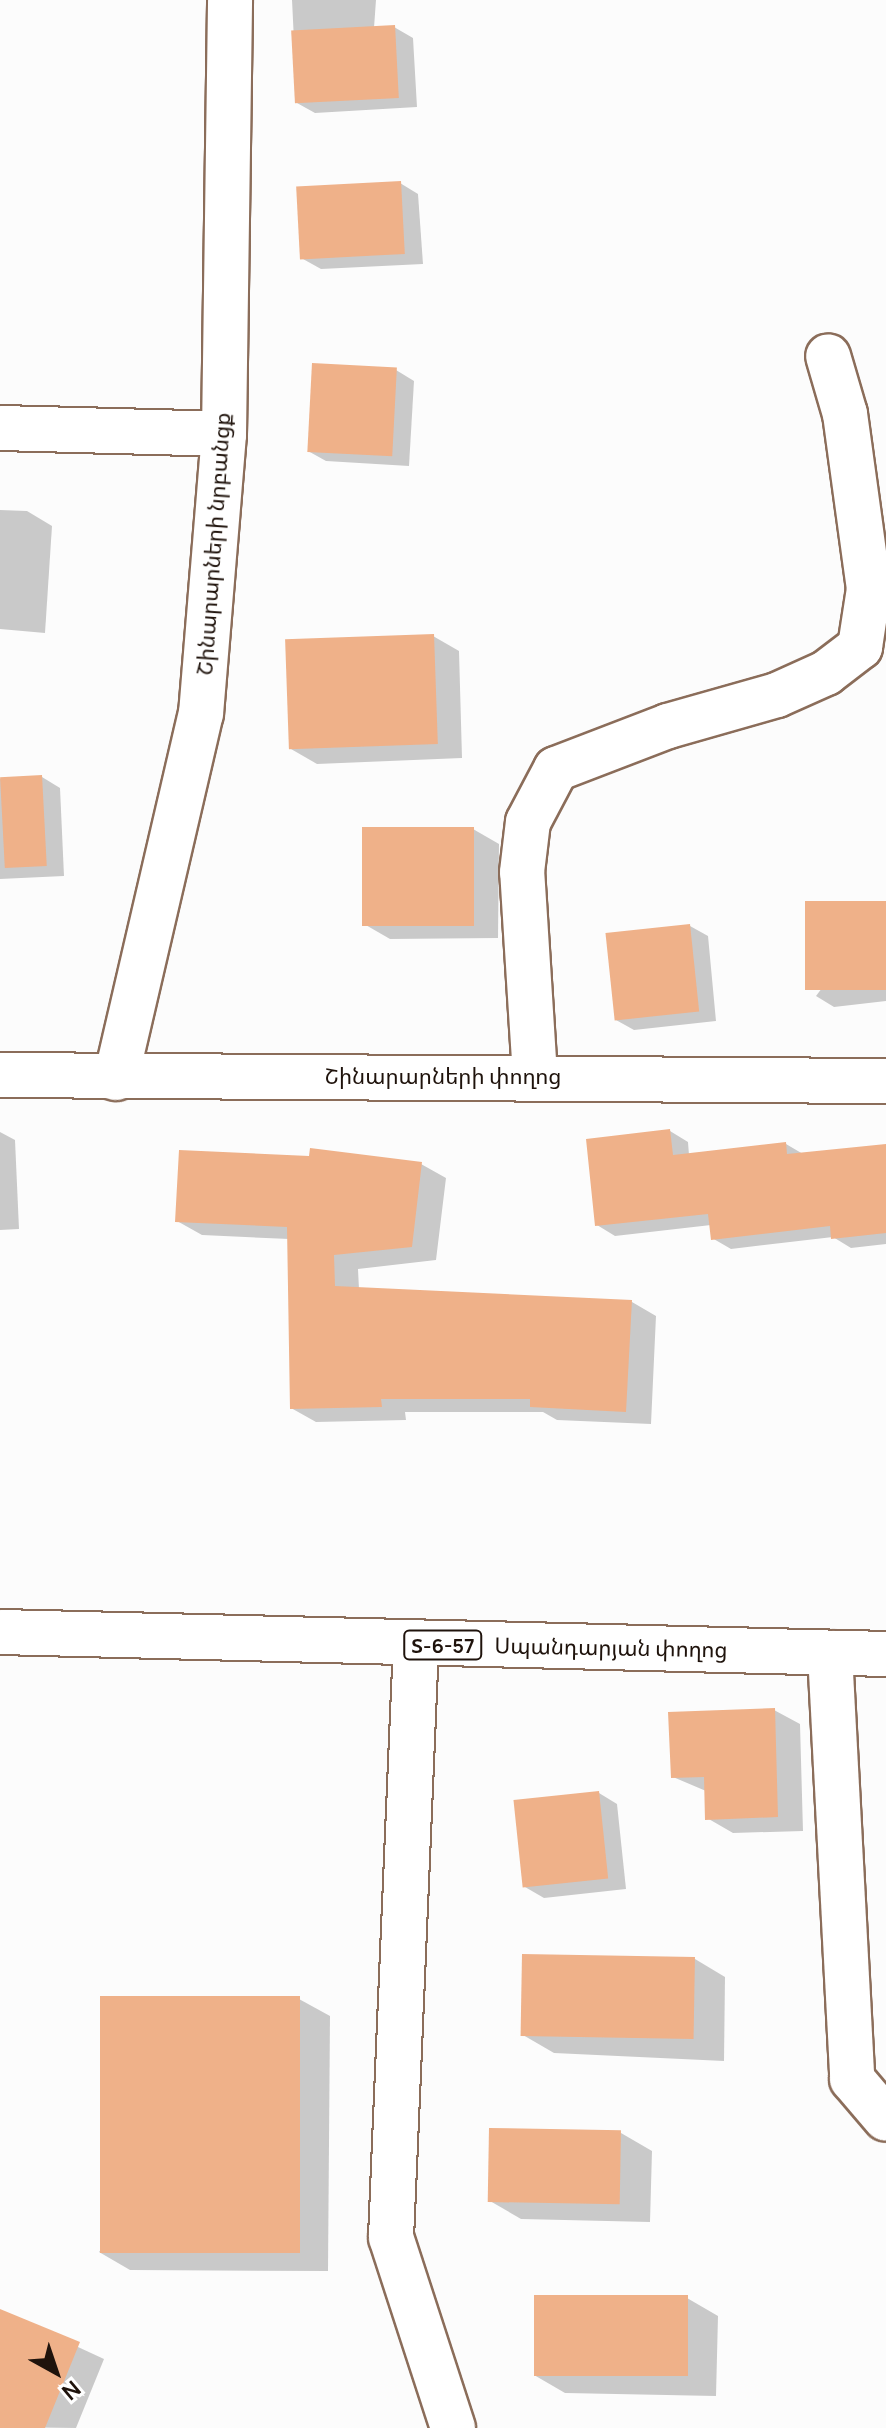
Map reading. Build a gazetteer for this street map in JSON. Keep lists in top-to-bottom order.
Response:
{
  "streets": {
    "street": [
      "Շինարարների նրբանցք",
      "Շինարարների փողոց",
      "Տ-6-57",
      "Սպանդարյան փողոց"
    ]
  },
  "crossings": [
    ["Շինարարների նրբանցք", "Շինարարների փողոց"]
  ],
  "north": "bottom right"
}
